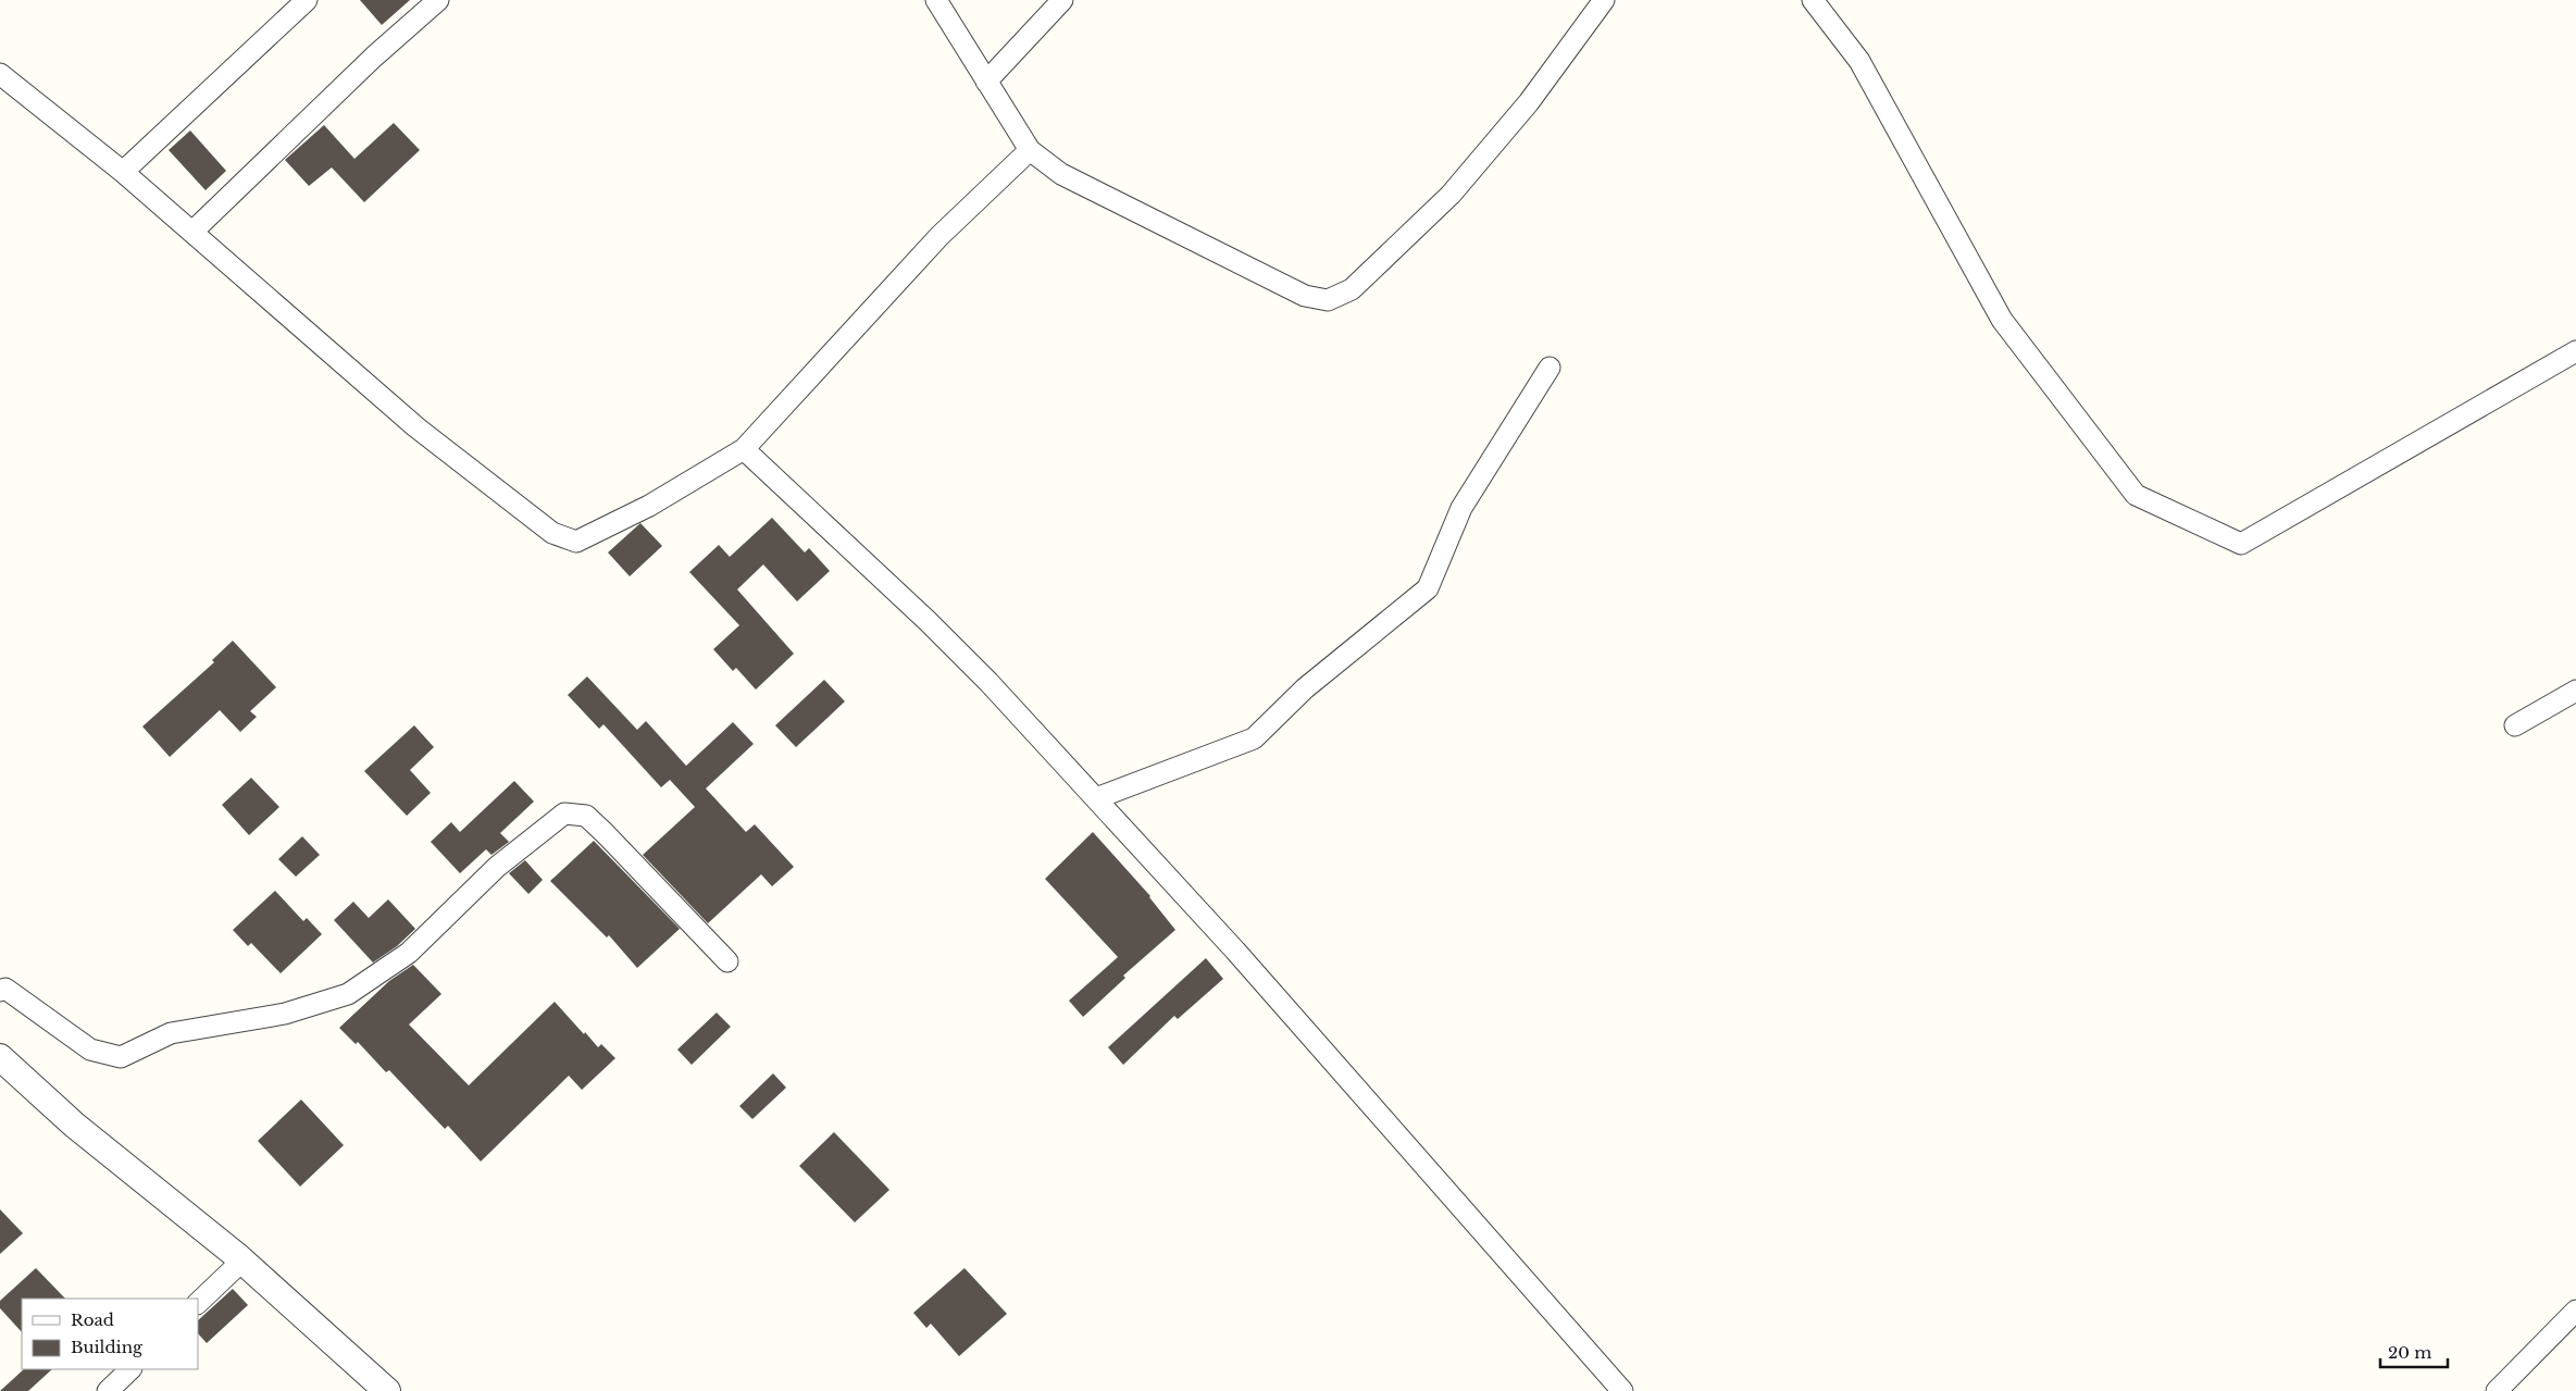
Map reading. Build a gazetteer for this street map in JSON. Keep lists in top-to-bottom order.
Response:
{
  "legend": ["Road", "Building"],
  "scale_bar": "20 m"
}
